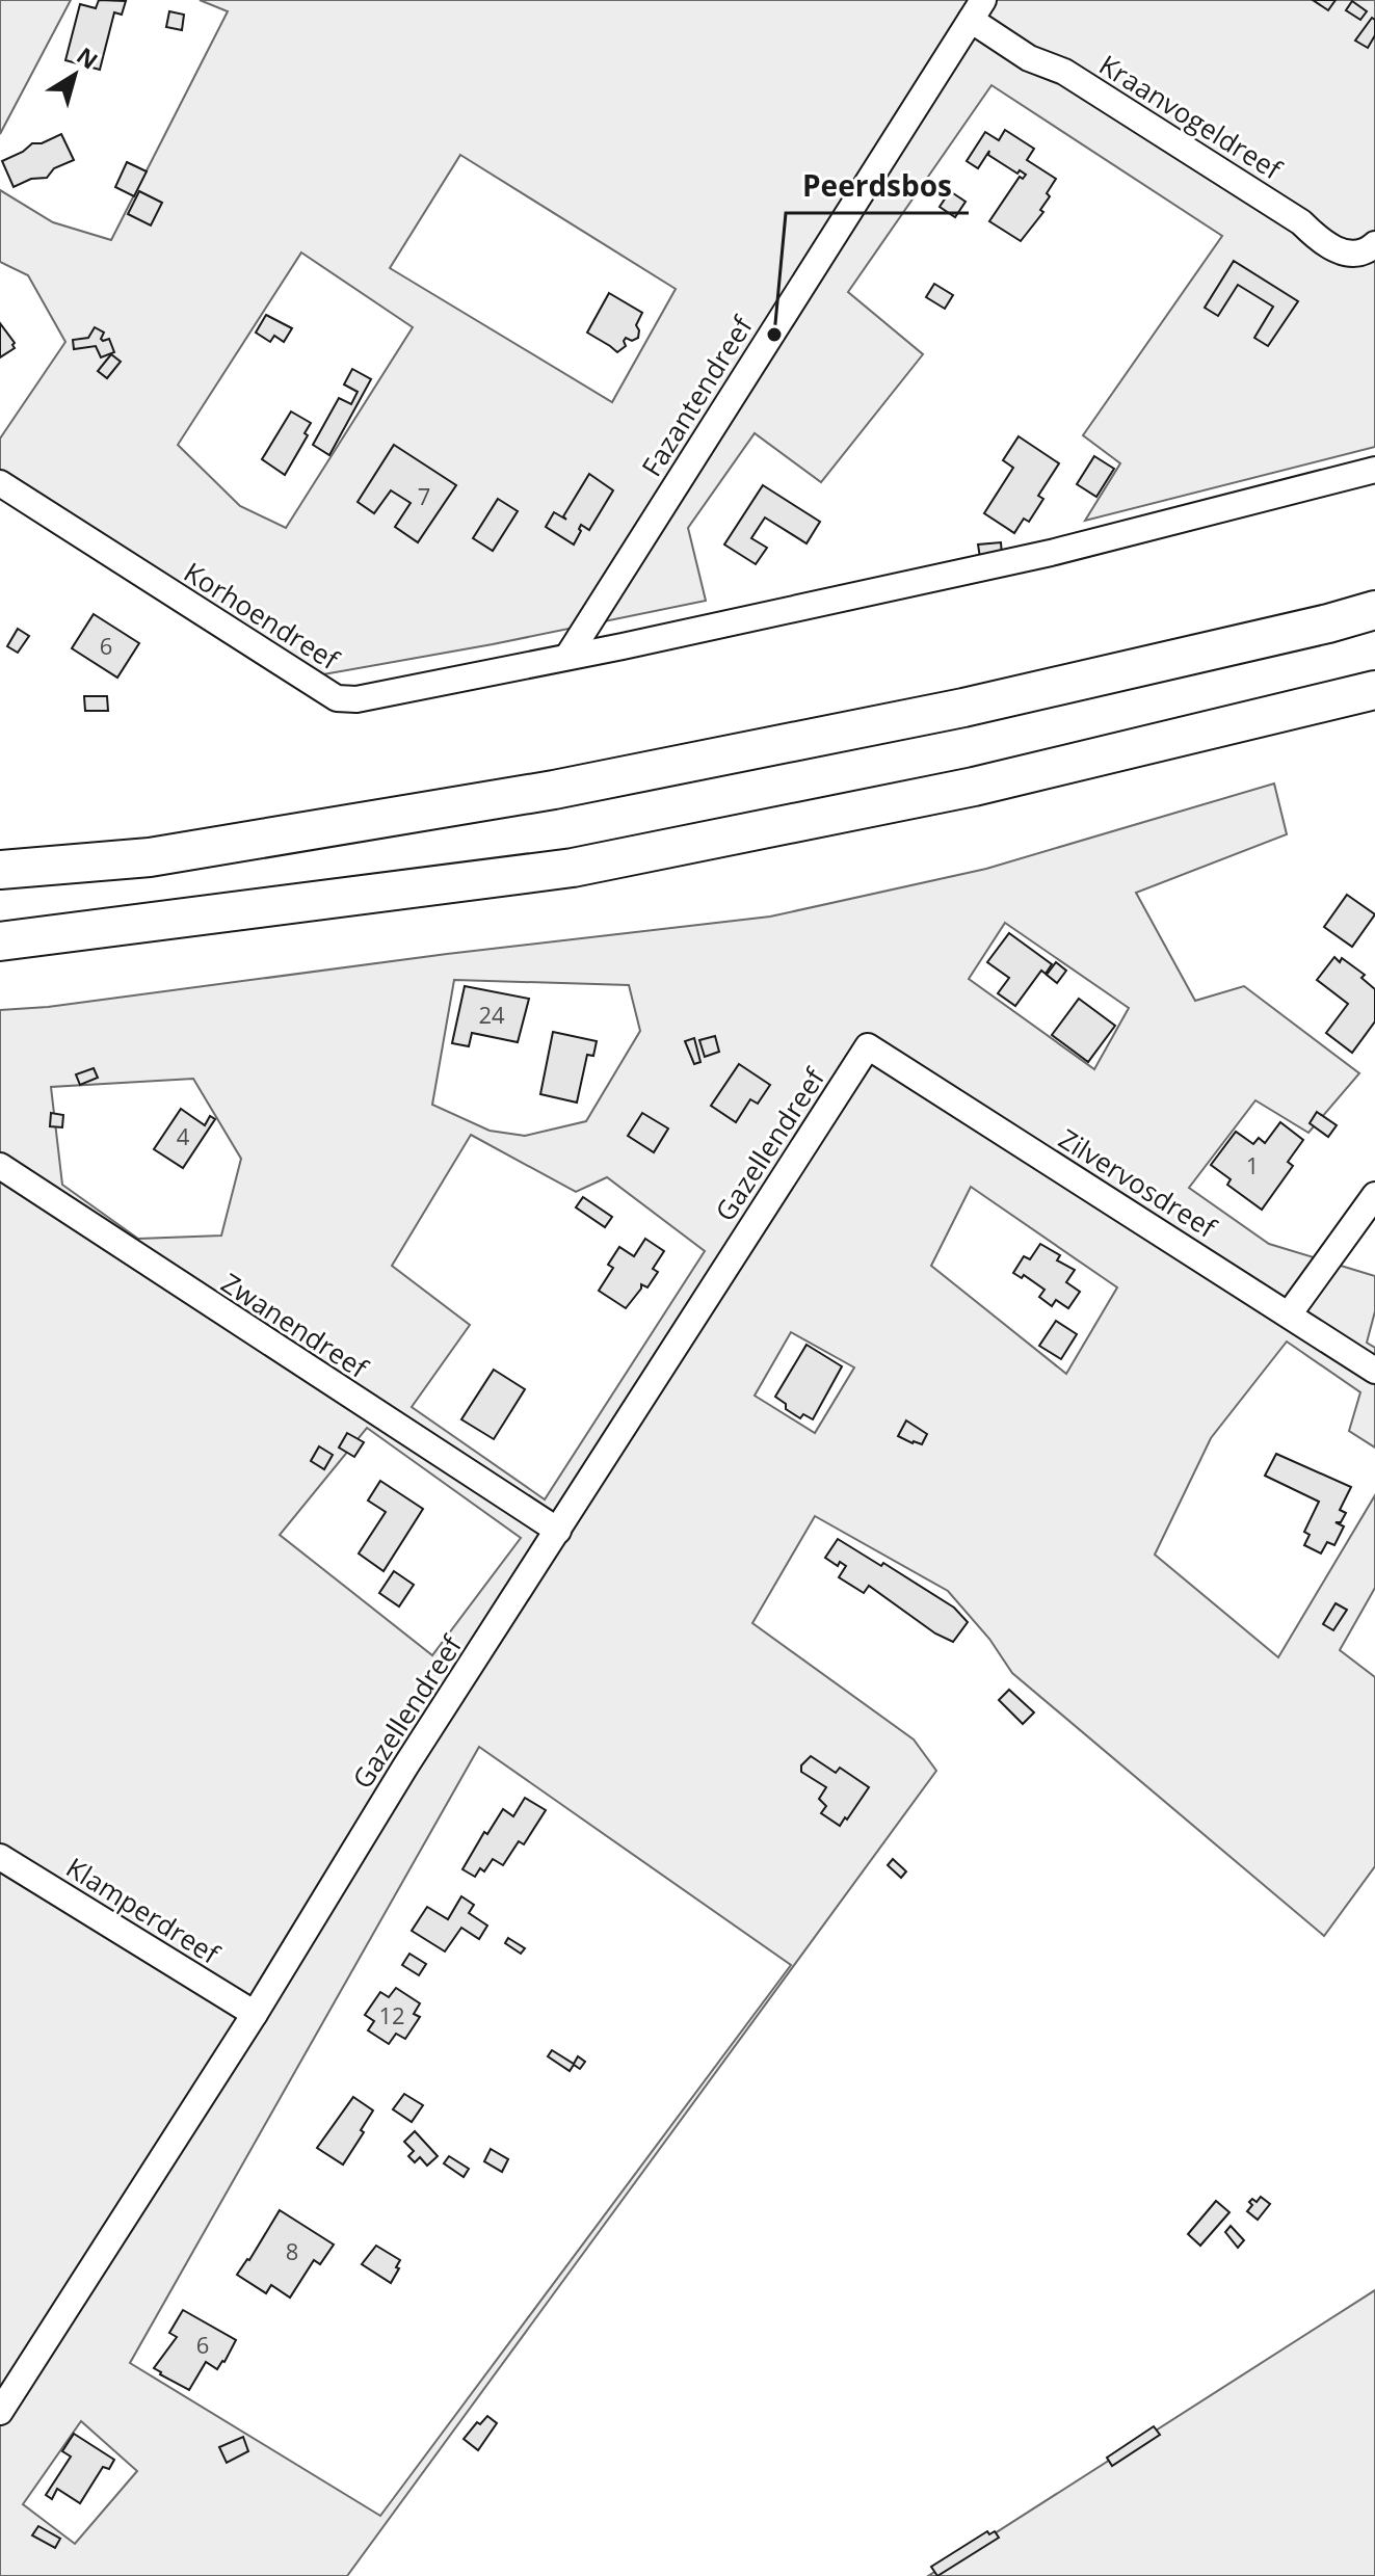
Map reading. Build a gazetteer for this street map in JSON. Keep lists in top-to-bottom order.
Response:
{
  "streets": {
    "street": [
      "Kraanvogeldreef",
      "Fazantendreef",
      "Korhoendreef",
      "Gazellendreef",
      "Zilvervosdreef",
      "Zwanendreef",
      "Klamperdreef"
    ]
  },
  "crossings": [
    ["Kraanvogeldreef", "Fazantendreef"],
    ["Fazantendreef", "Korhoendreef"],
    ["Gazellendreef", "Zilvervosdreef"],
    ["Gazellendreef", "Zwanendreef"],
    ["Gazellendreef", "Klamperdreef"]
  ],
  "places": ["Peerdsbos"],
  "house_numbers": [
    "7",
    "6",
    "24",
    "4",
    "1",
    "12",
    "8",
    "6"
  ],
  "north": "top right"
}
